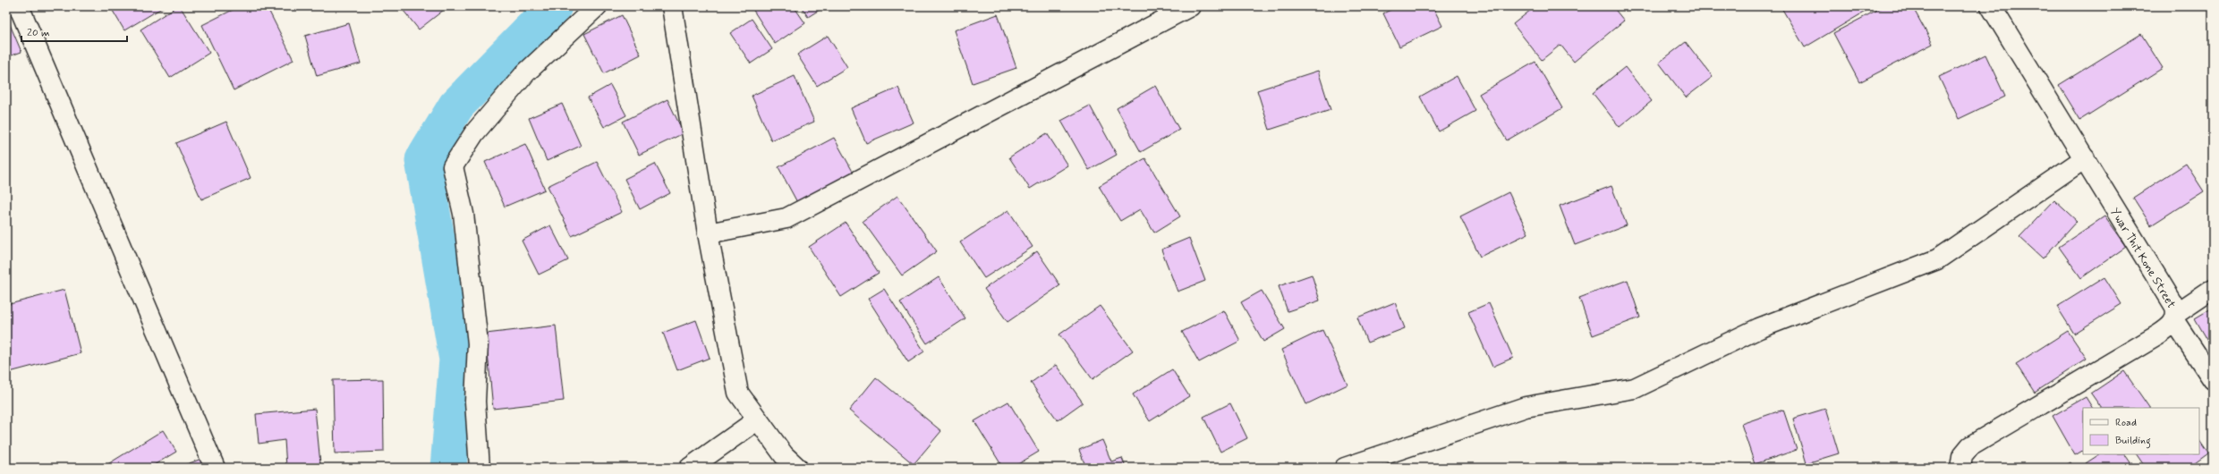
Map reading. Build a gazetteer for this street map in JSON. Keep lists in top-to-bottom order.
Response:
{
  "streets": {
    "street": ["Ywar Thit Kone Street"]
  },
  "legend": ["Road", "Building"],
  "scale_bar": "20 m"
}
